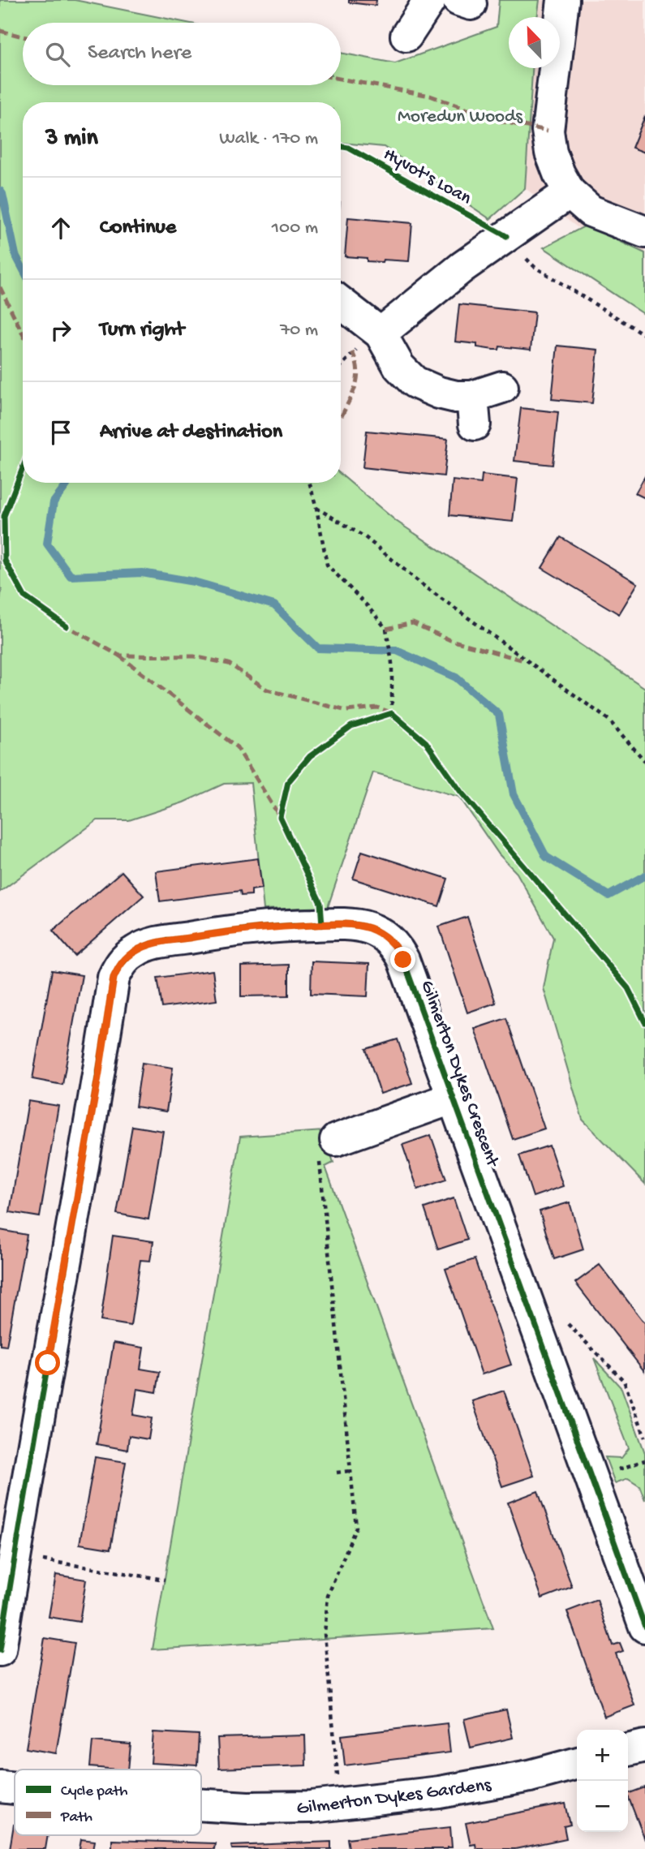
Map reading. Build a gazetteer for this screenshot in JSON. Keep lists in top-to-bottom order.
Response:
{
  "streets": {
    "street": ["Gilmerton Dykes Crescent", "Gilmerton Dykes Gardens"],
    "cycle path": ["Hyvot's Loan"]
  },
  "parks": ["Moredun Woods"],
  "legend": ["Cycle path", "Path"],
  "north": "top left",
  "page": {
    "search": "Search here",
    "heading": ["3 min", "Walk · 170 m"],
    "list": [
      ["Continue", "100 m"],
      ["Turn right", "70 m"],
      "Arrive at destination"
    ],
    "map_buttons": ["+", "−"]
  }
}
